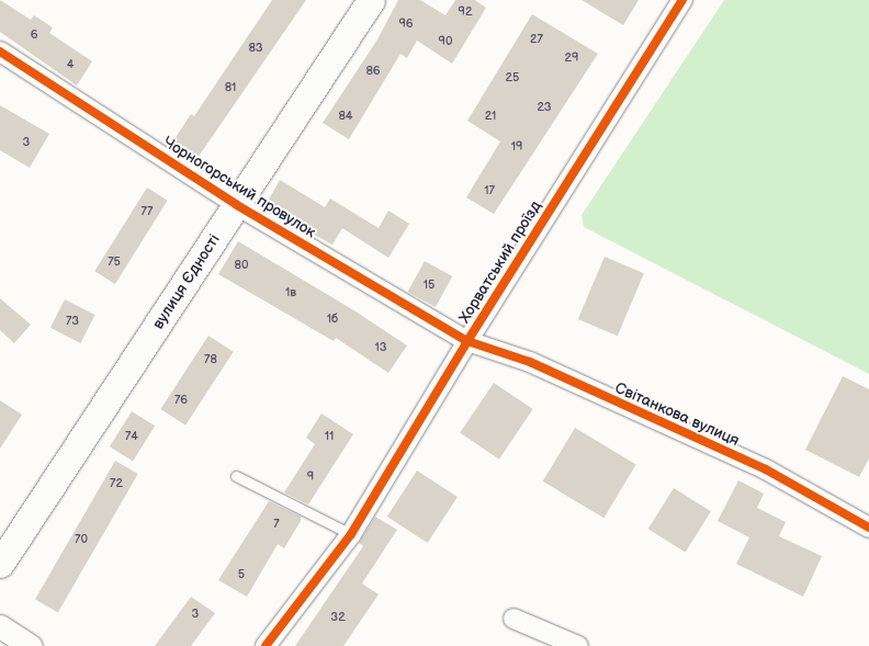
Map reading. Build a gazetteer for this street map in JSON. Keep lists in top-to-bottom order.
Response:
{
  "streets": {
    "main road": ["вулиця Єдності"],
    "street": ["Чорногорський провулок", "Хорватський проїзд", "Світанкова вулиця"]
  },
  "crossings": [
    ["Чорногорський провулок", "Хорватський проїзд"],
    ["Чорногорський провулок", "вулиця Єдності"],
    ["Чорногорський провулок", "Світанкова вулиця"],
    ["Хорватський проїзд", "Світанкова вулиця"]
  ],
  "house_numbers": [
    "92",
    "96",
    "6",
    "27",
    "90",
    "83",
    "29",
    "4",
    "86",
    "25",
    "81",
    "23",
    "84",
    "21",
    "3",
    "19",
    "17",
    "77",
    "75",
    "80",
    "15",
    "1в",
    "1б",
    "73",
    "13",
    "78",
    "76",
    "74",
    "11",
    "9",
    "72",
    "7",
    "70",
    "5",
    "3",
    "32"
  ]
}
